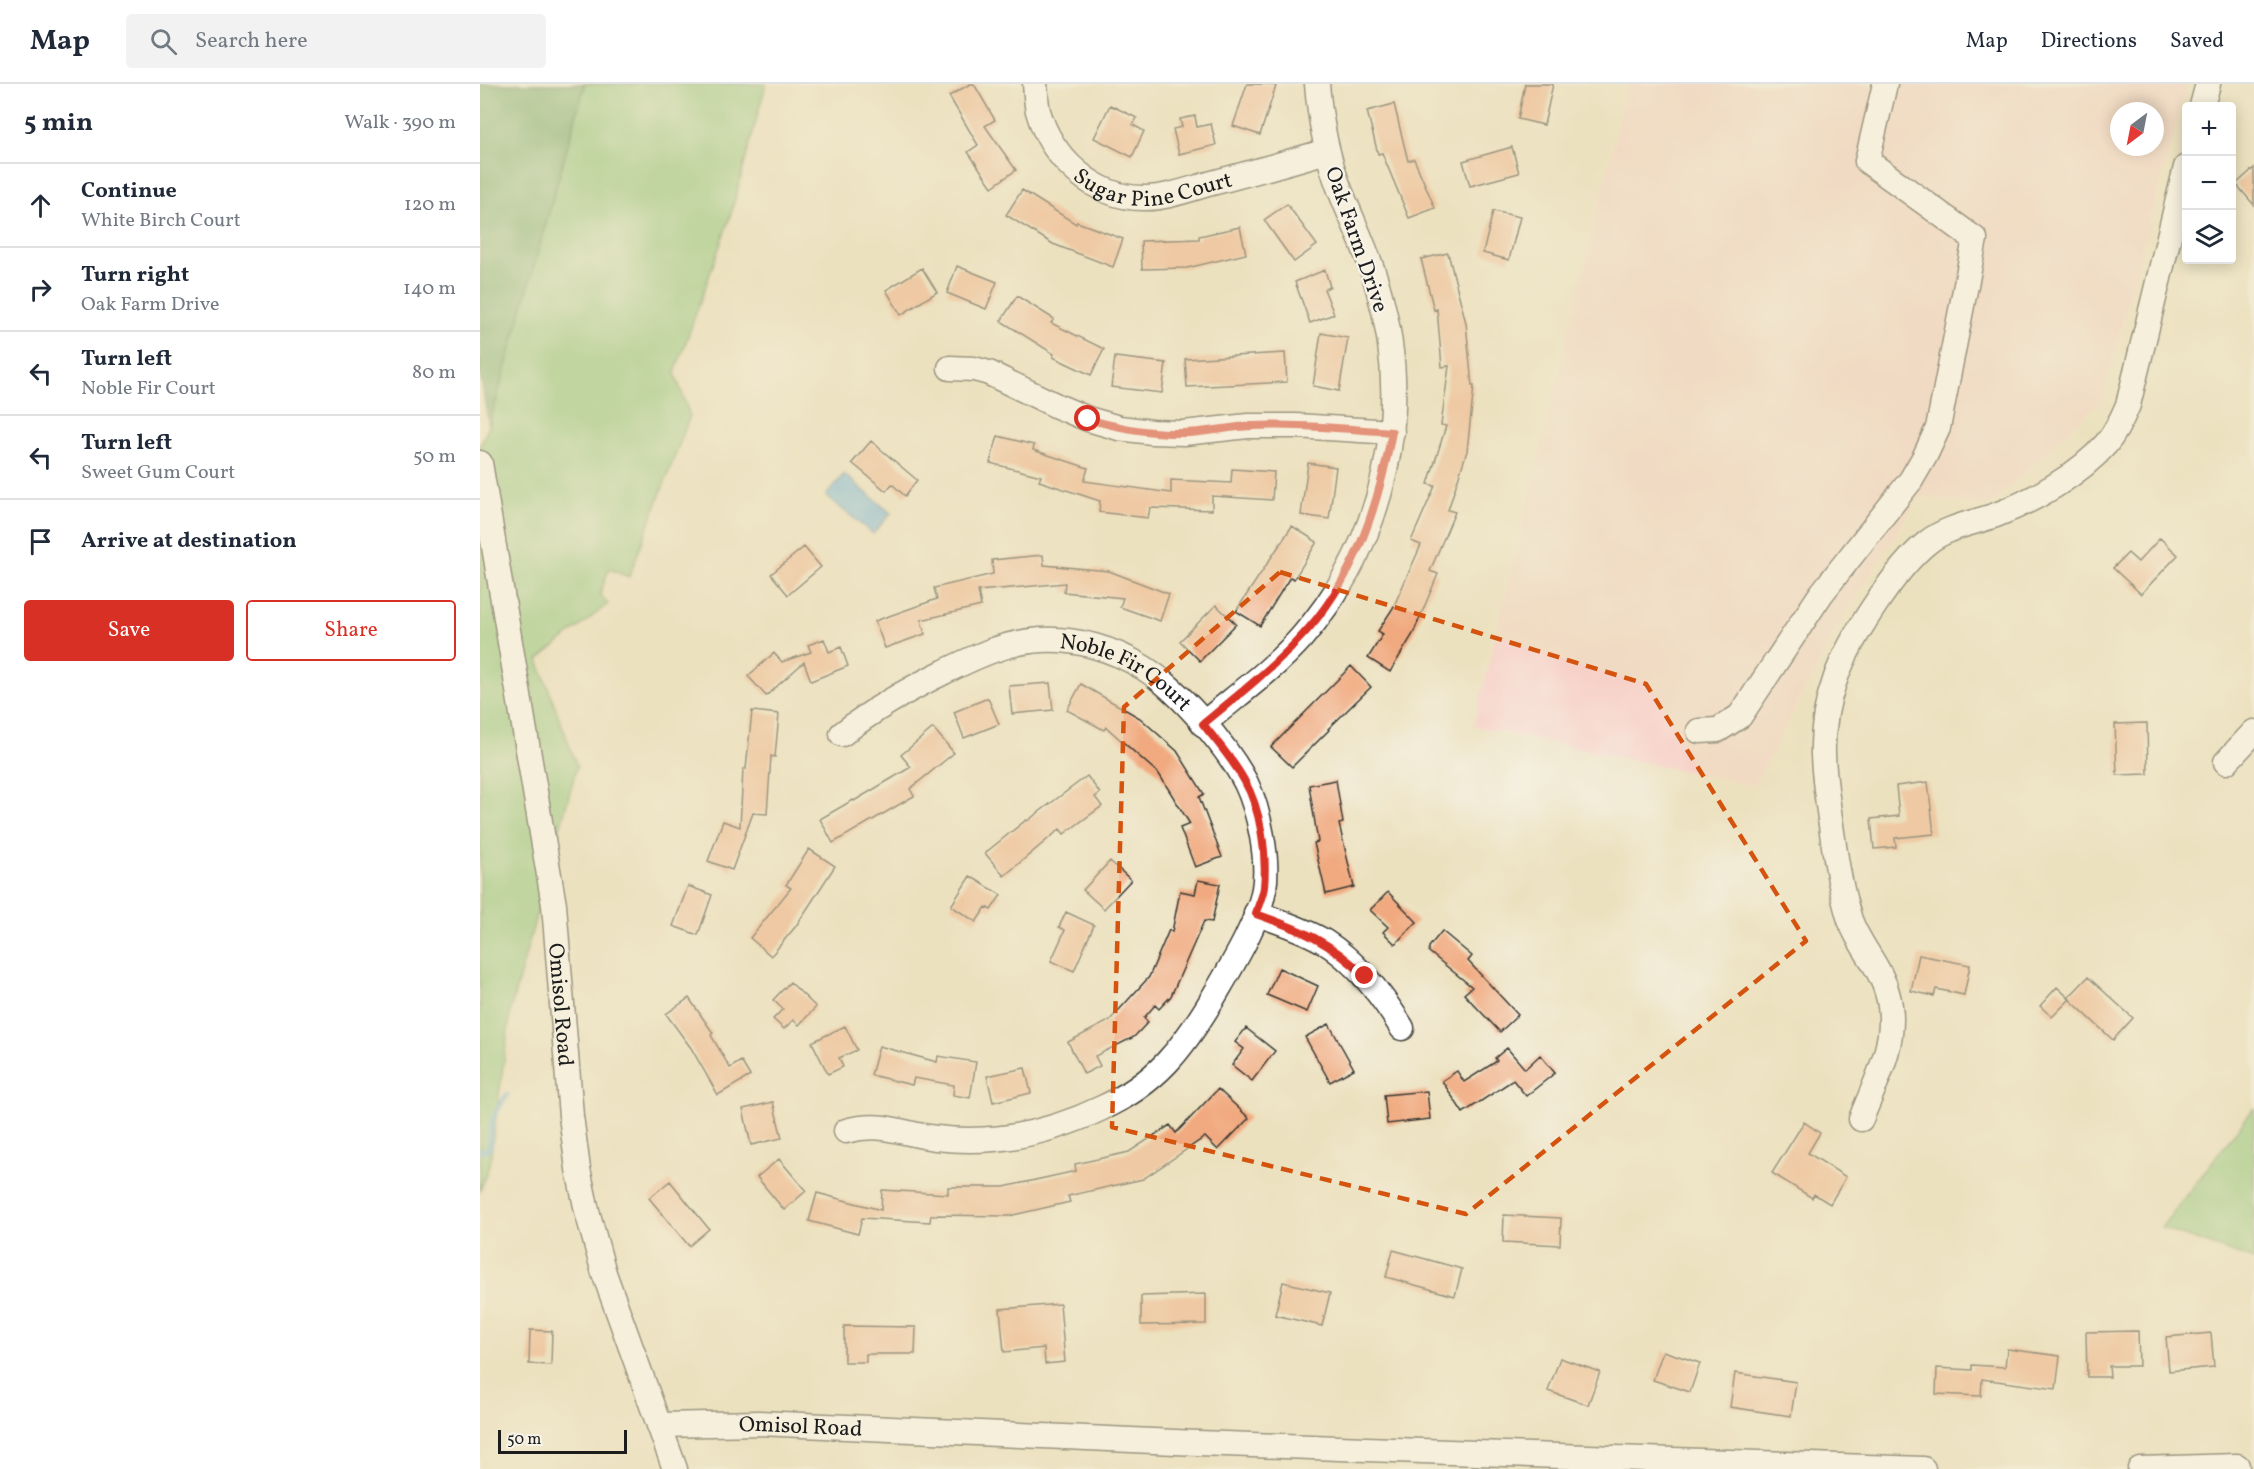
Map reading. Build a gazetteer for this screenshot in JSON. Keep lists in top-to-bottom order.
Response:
{
  "streets": {
    "street": [
      "Sugar Pine Court",
      "Oak Farm Drive",
      "Noble Fir Court",
      "Omisol Road"
    ]
  },
  "crossings": [
    ["Sugar Pine Court", "Oak Farm Drive"],
    ["Oak Farm Drive", "Noble Fir Court"]
  ],
  "scale_bar": "50 m",
  "north": "bottom left",
  "page": {
    "header": "Map",
    "search": "Search here",
    "nav": ["Map", "Directions", "Saved"],
    "heading": ["5 min", "Walk · 390 m"],
    "map_buttons": ["+", "−"],
    "list": [
      ["Continue", "White Birch Court", "120 m"],
      ["Turn right", "Oak Farm Drive", "140 m"],
      ["Turn left", "Noble Fir Court", "80 m"],
      ["Turn left", "Sweet Gum Court", "50 m"],
      "Arrive at destination"
    ],
    "buttons": ["Save", "Share"],
    "scale": "50 m"
  }
}
